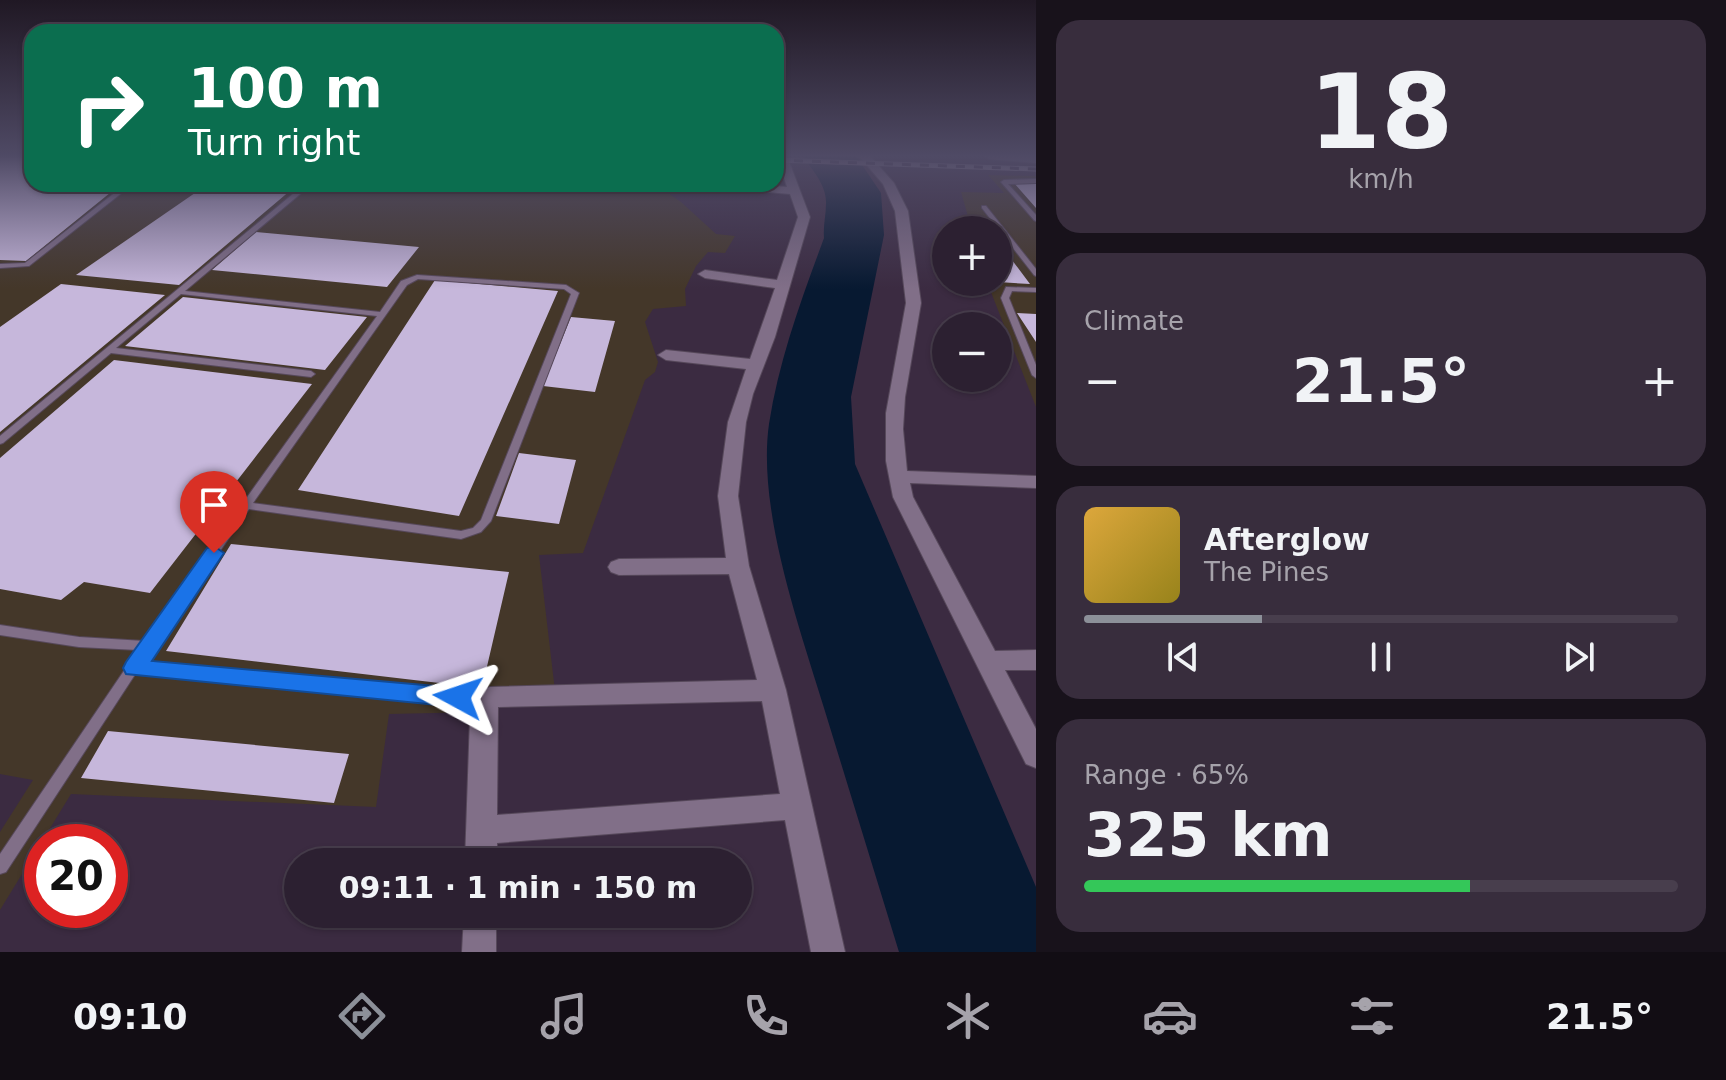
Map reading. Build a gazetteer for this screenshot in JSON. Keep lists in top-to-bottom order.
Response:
{
  "page": {
    "tile": [
      ["18", "km/h"],
      "Climate",
      ["Range · 65%", "325 km"]
    ],
    "turn": ["100 m", "Turn right"],
    "map_buttons": ["+", "−"],
    "heat": ["−", "21.5°", "+"],
    "song": ["Afterglow", "The Pines"],
    "limit": "20",
    "trip": "09:11 · 1 min · 150 m",
    "tabs": ["09:10", "21.5°"]
  }
}
